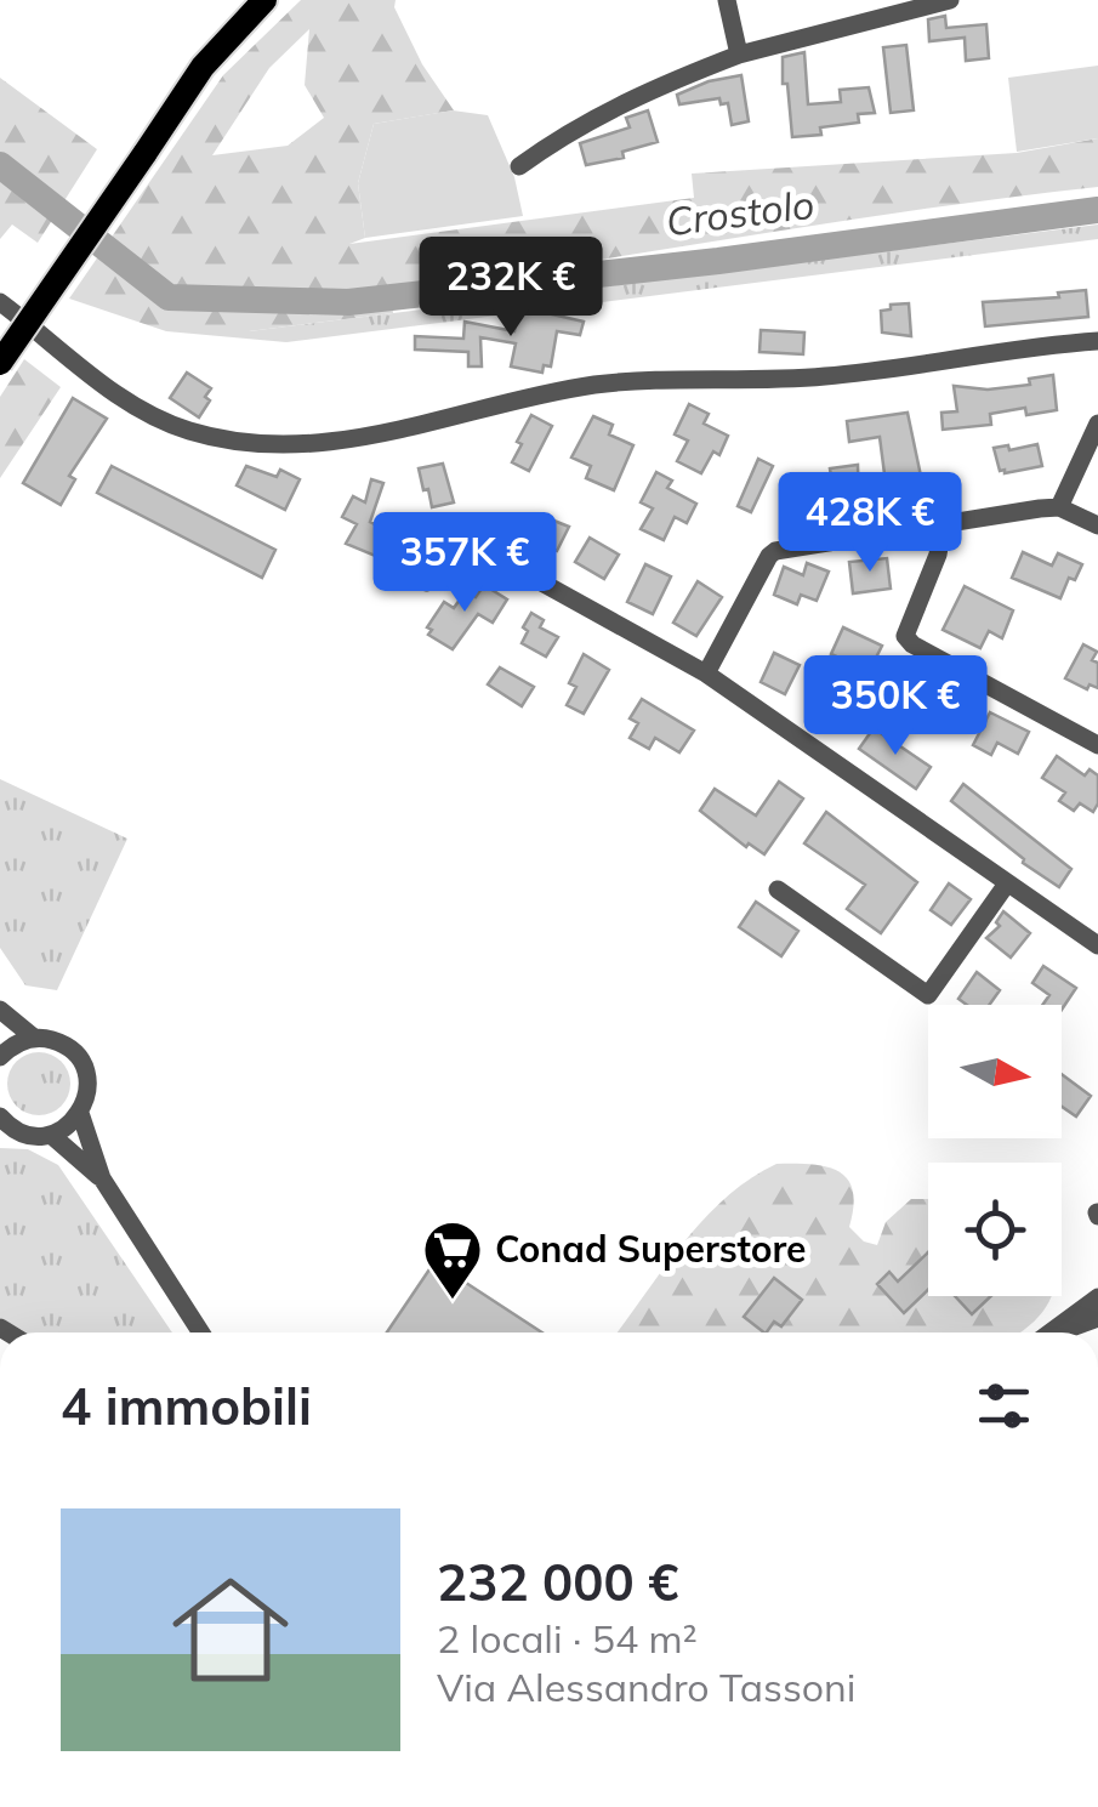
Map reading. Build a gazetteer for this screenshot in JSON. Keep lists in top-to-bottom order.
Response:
{
  "water": ["Crostolo"],
  "places": {
    "supermarket": ["Conad Superstore"]
  },
  "north": "right",
  "page": {
    "price": [
      "232K €",
      "428K €",
      "357K €",
      "350K €"
    ],
    "heading": "4 immobili",
    "list": [
      {
        "name": "232 000 €",
        "note": "2 locali · 54 m² · Via Alessandro Tassoni"
      }
    ]
  }
}
